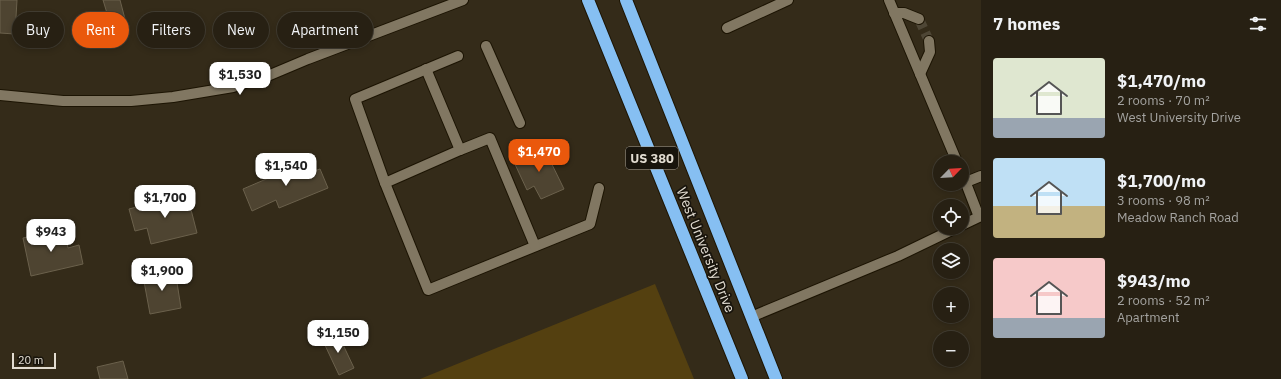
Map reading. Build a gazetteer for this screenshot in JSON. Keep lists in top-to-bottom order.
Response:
{
  "streets": {
    "highway": ["US 380", "West University Drive"]
  },
  "scale_bar": "20 m",
  "north": "top right",
  "page": {
    "heading": "7 homes",
    "chip": [
      "Buy",
      "Rent",
      "Filters",
      "New",
      "Apartment"
    ],
    "list": [
      {
        "name": "$1,470/mo",
        "note": "2 rooms · 70 m² · West University Drive"
      },
      {
        "name": "$1,700/mo",
        "note": "3 rooms · 98 m² · Meadow Ranch Road"
      },
      {
        "name": "$943/mo",
        "note": "2 rooms · 52 m² · Apartment"
      }
    ],
    "price": [
      "$1,530",
      "$1,470",
      "$1,540",
      "$1,700",
      "$943",
      "$1,900",
      "$1,150"
    ],
    "map_buttons": ["+", "−"],
    "scale": "20 m"
  }
}
